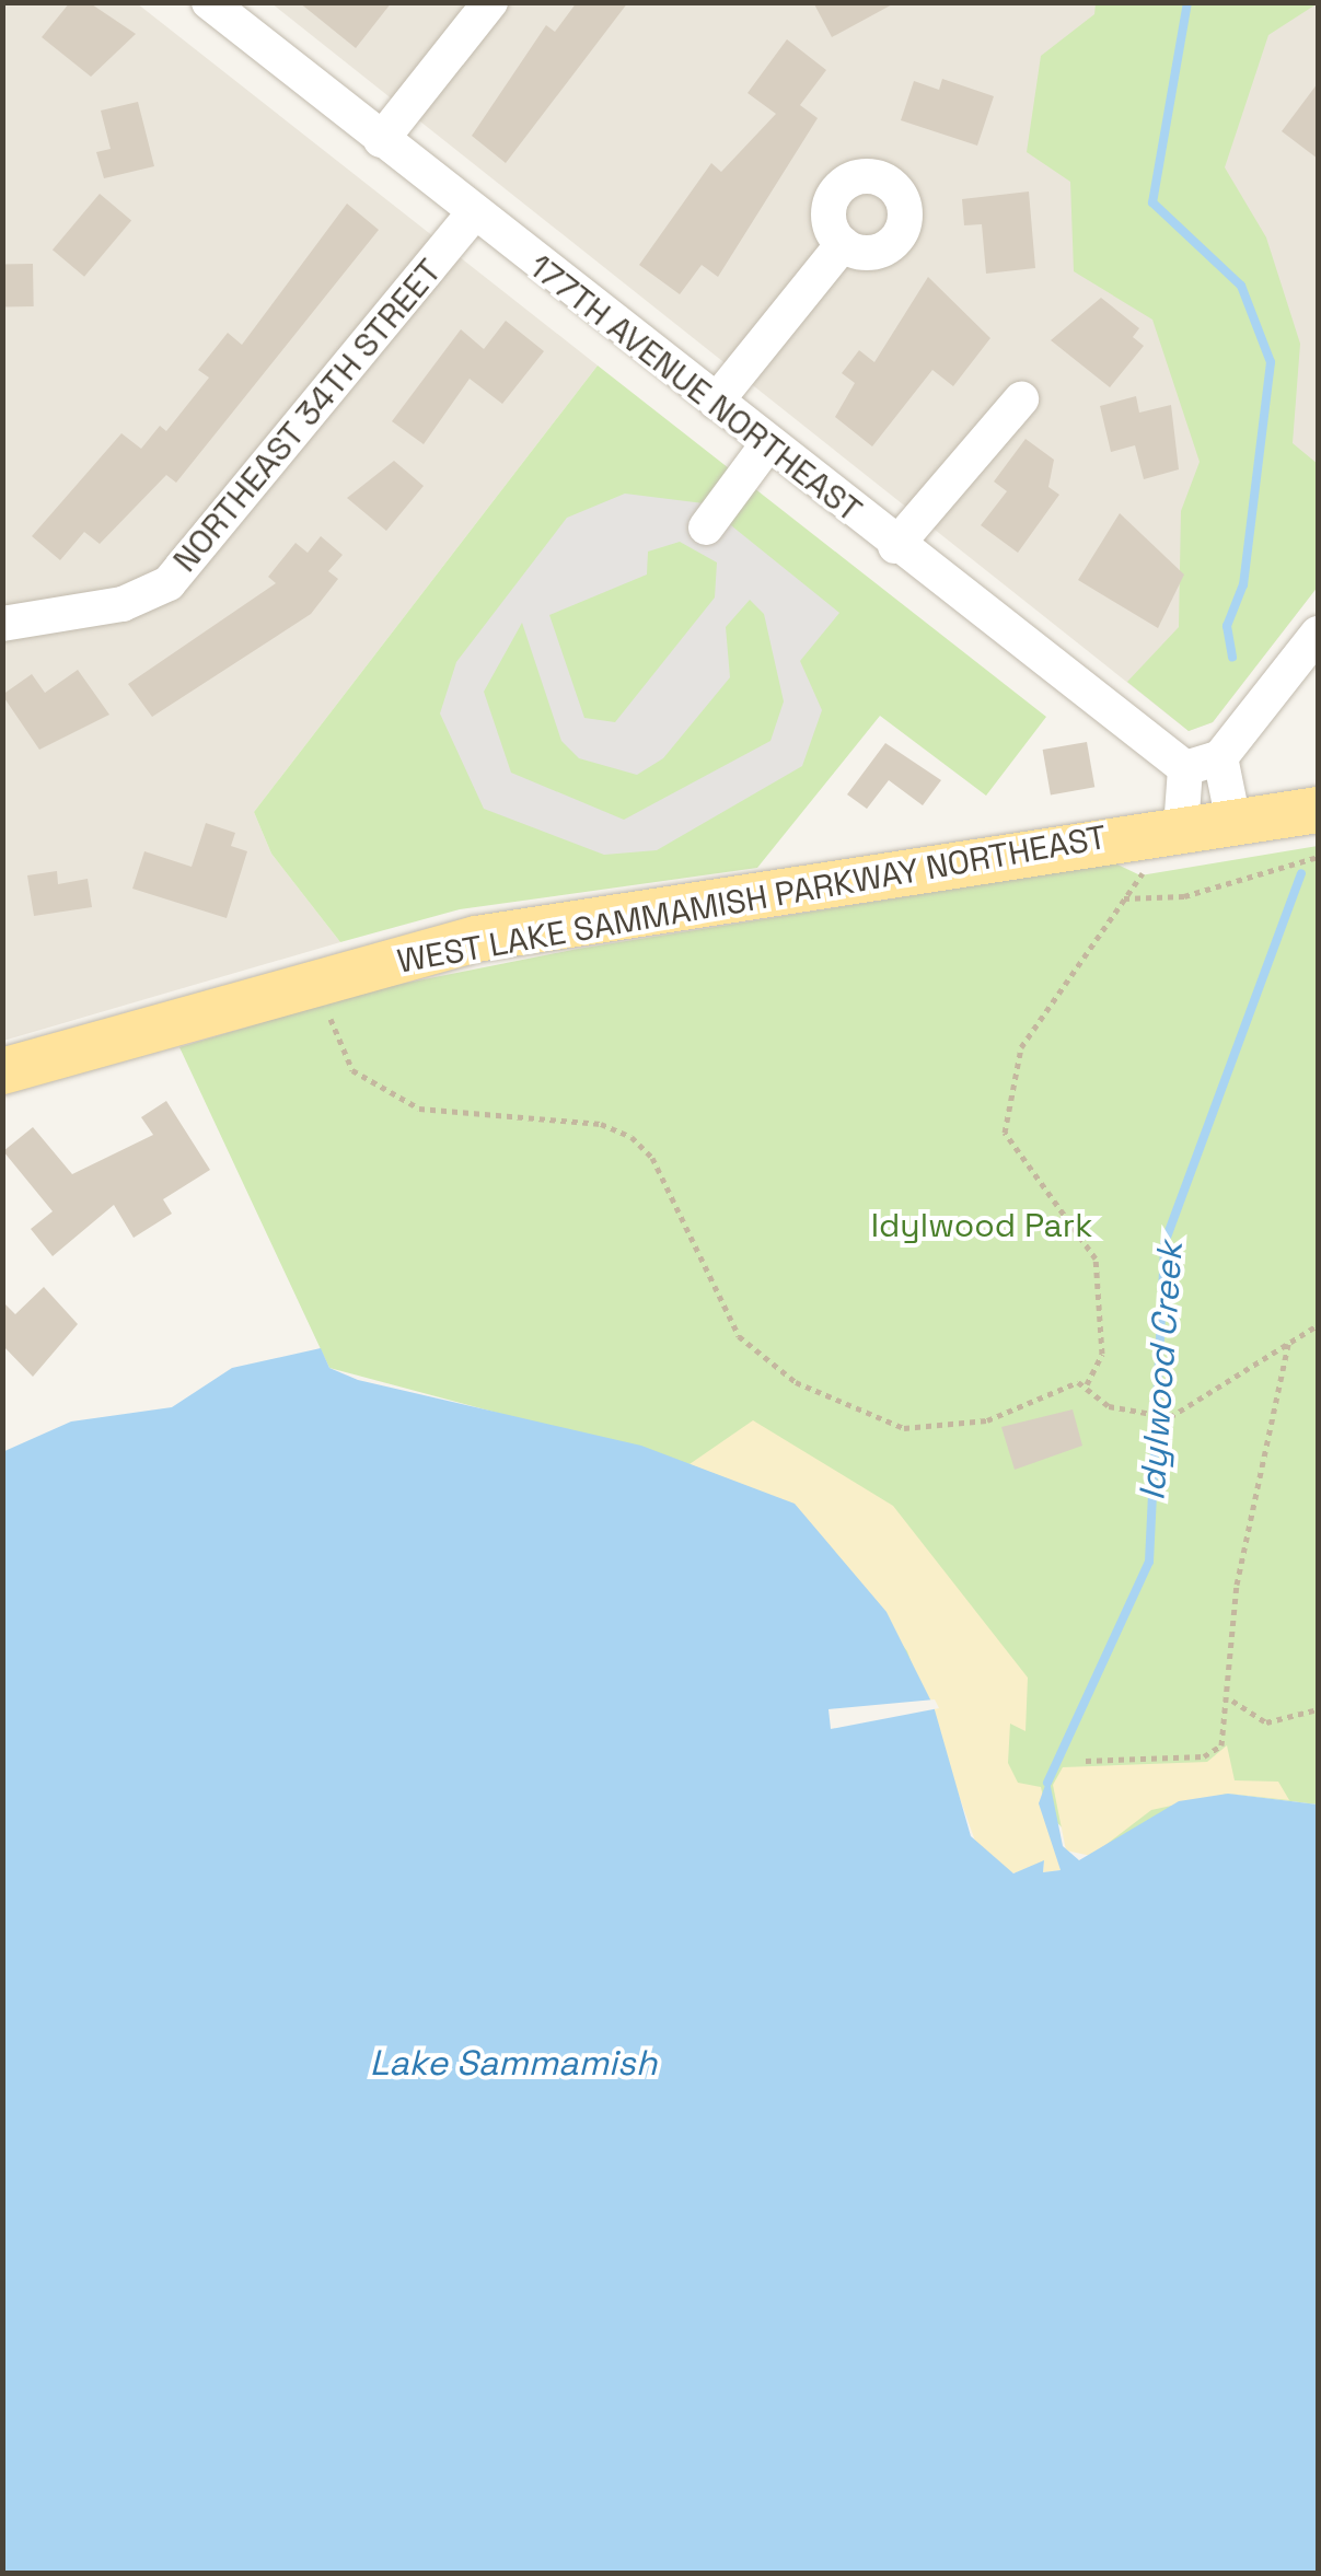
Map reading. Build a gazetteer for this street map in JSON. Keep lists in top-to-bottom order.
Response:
{
  "streets": {
    "main road": ["WEST LAKE SAMMAMISH PARKWAY NORTHEAST"],
    "street": ["177TH AVENUE NORTHEAST", "NORTHEAST 34TH STREET"]
  },
  "crossings": [
    ["177TH AVENUE NORTHEAST", "NORTHEAST 34TH STREET"]
  ],
  "water": ["Idylwood Creek", "Lake Sammamish"],
  "parks": ["Idylwood Park"]
}
